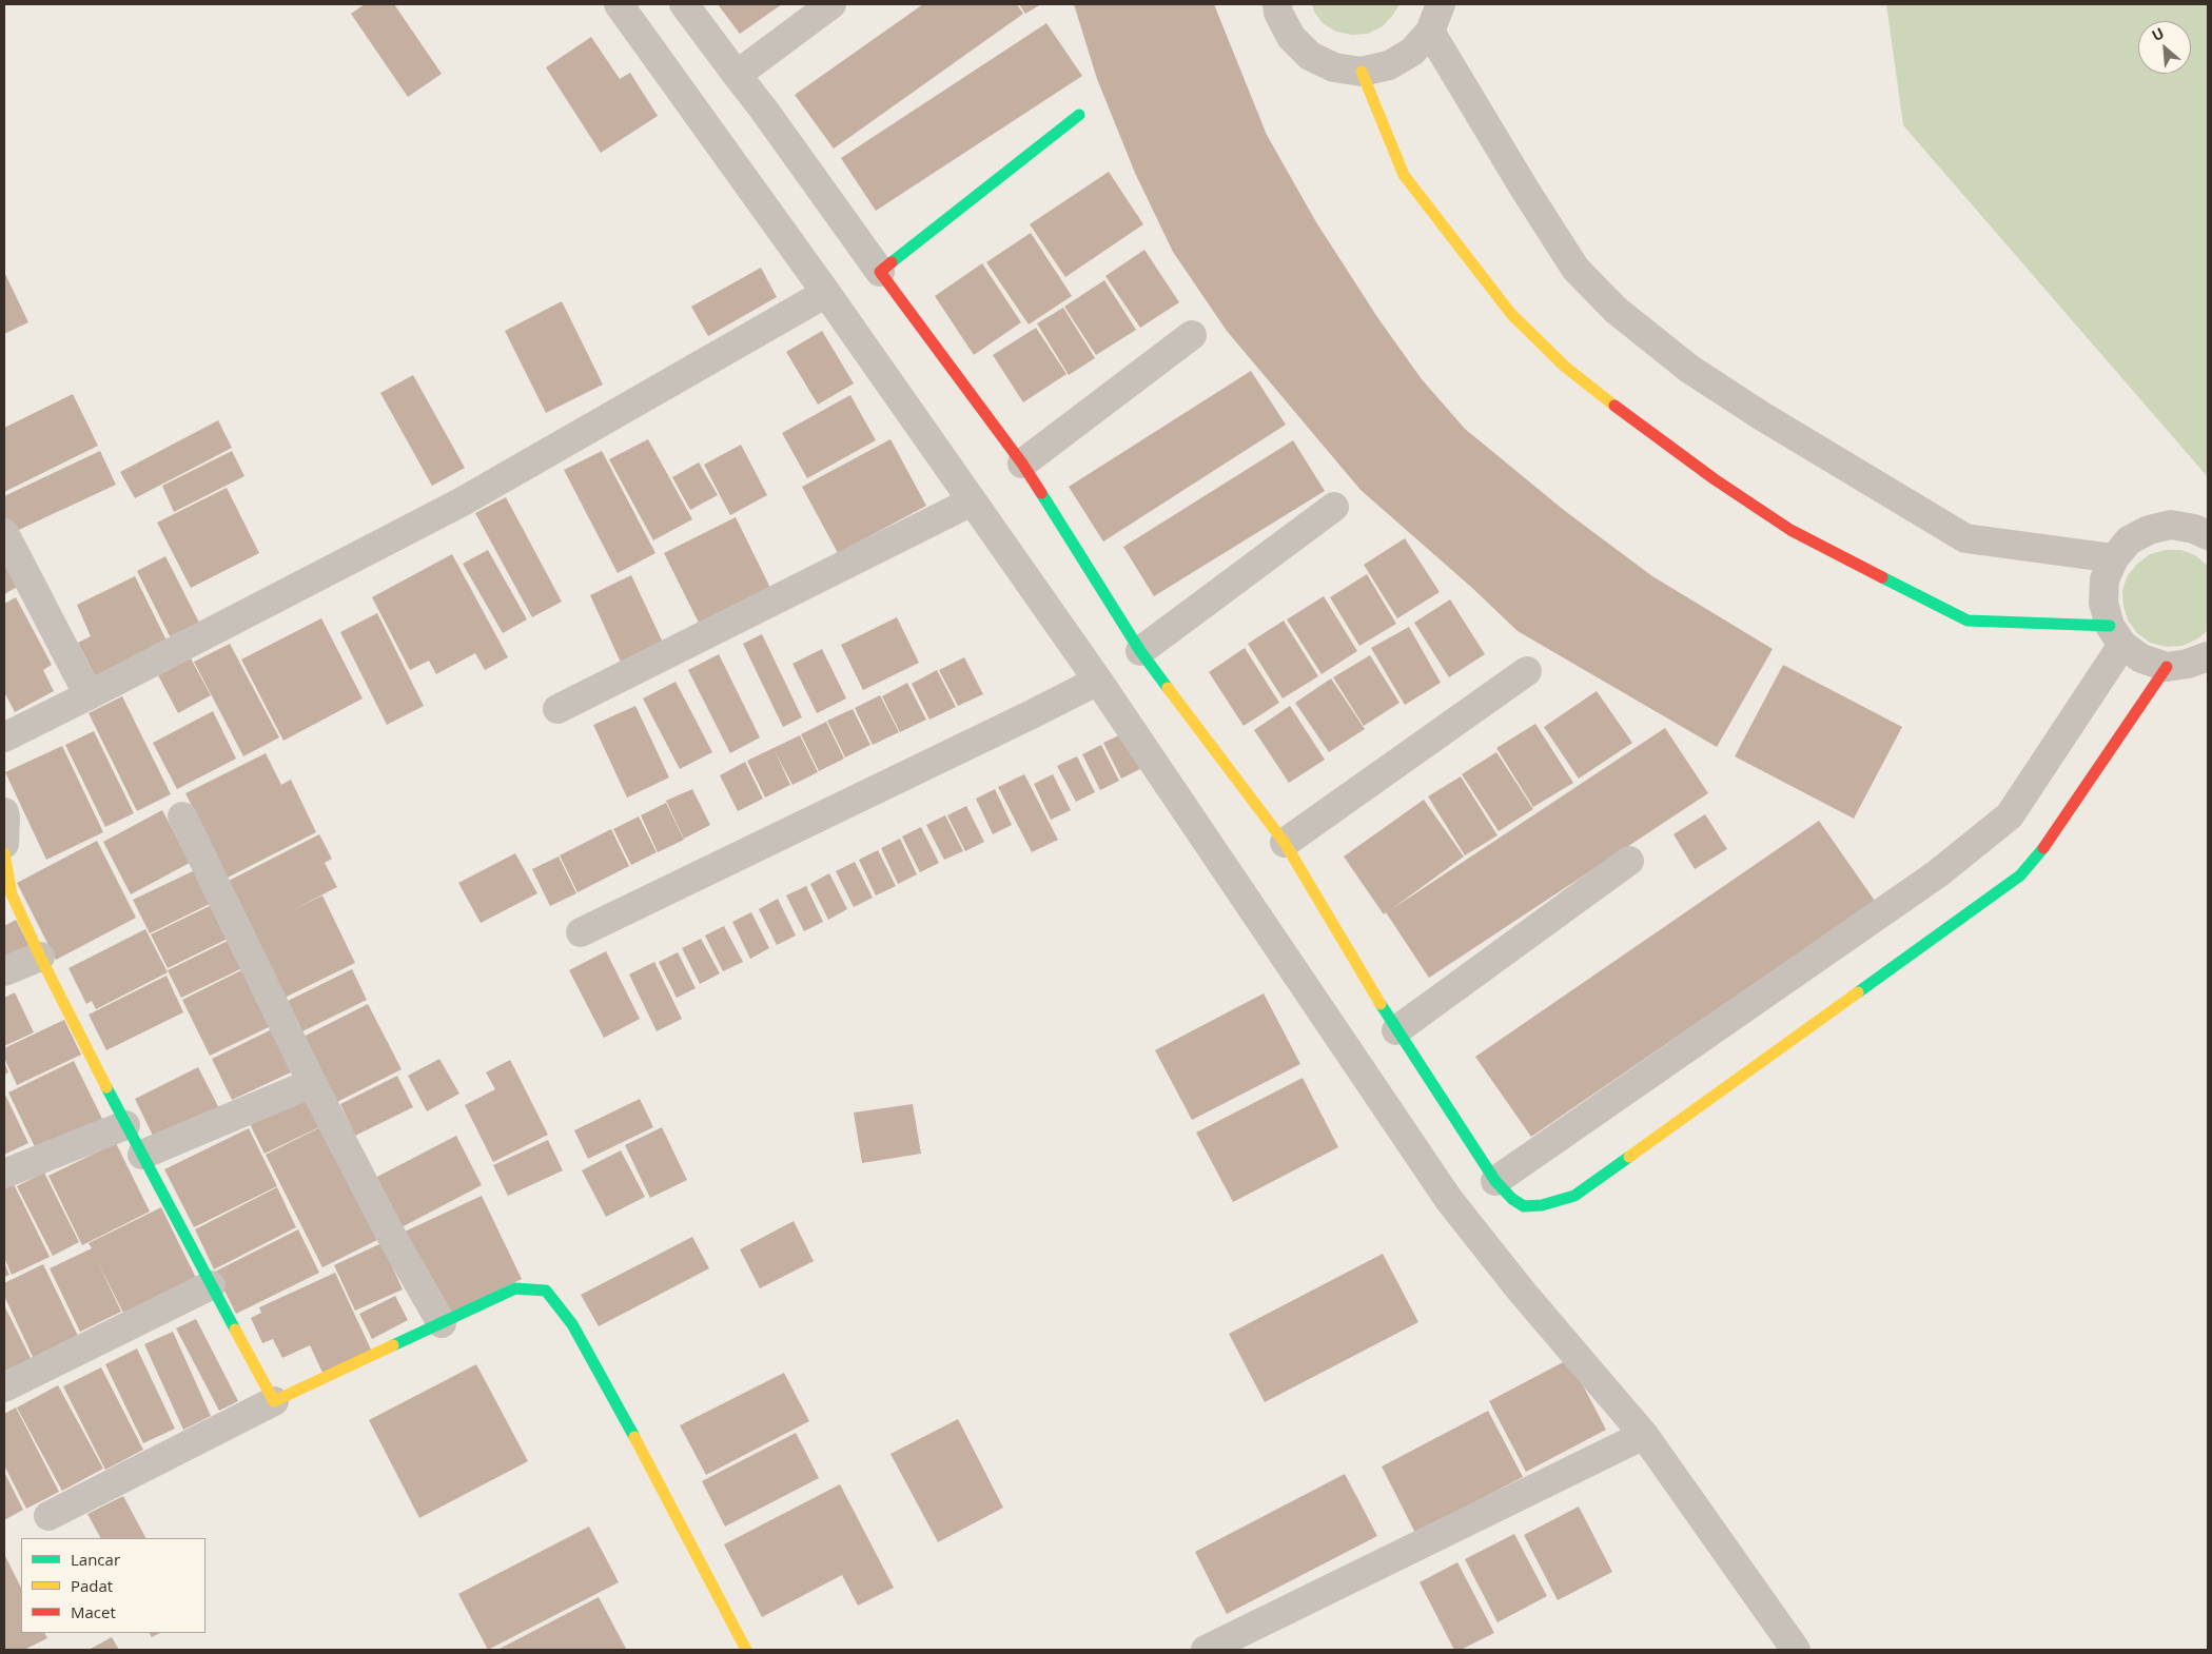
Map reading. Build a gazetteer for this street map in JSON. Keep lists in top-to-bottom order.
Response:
{
  "legend": ["Lancar", "Padat", "Macet"],
  "north": "top left"
}
